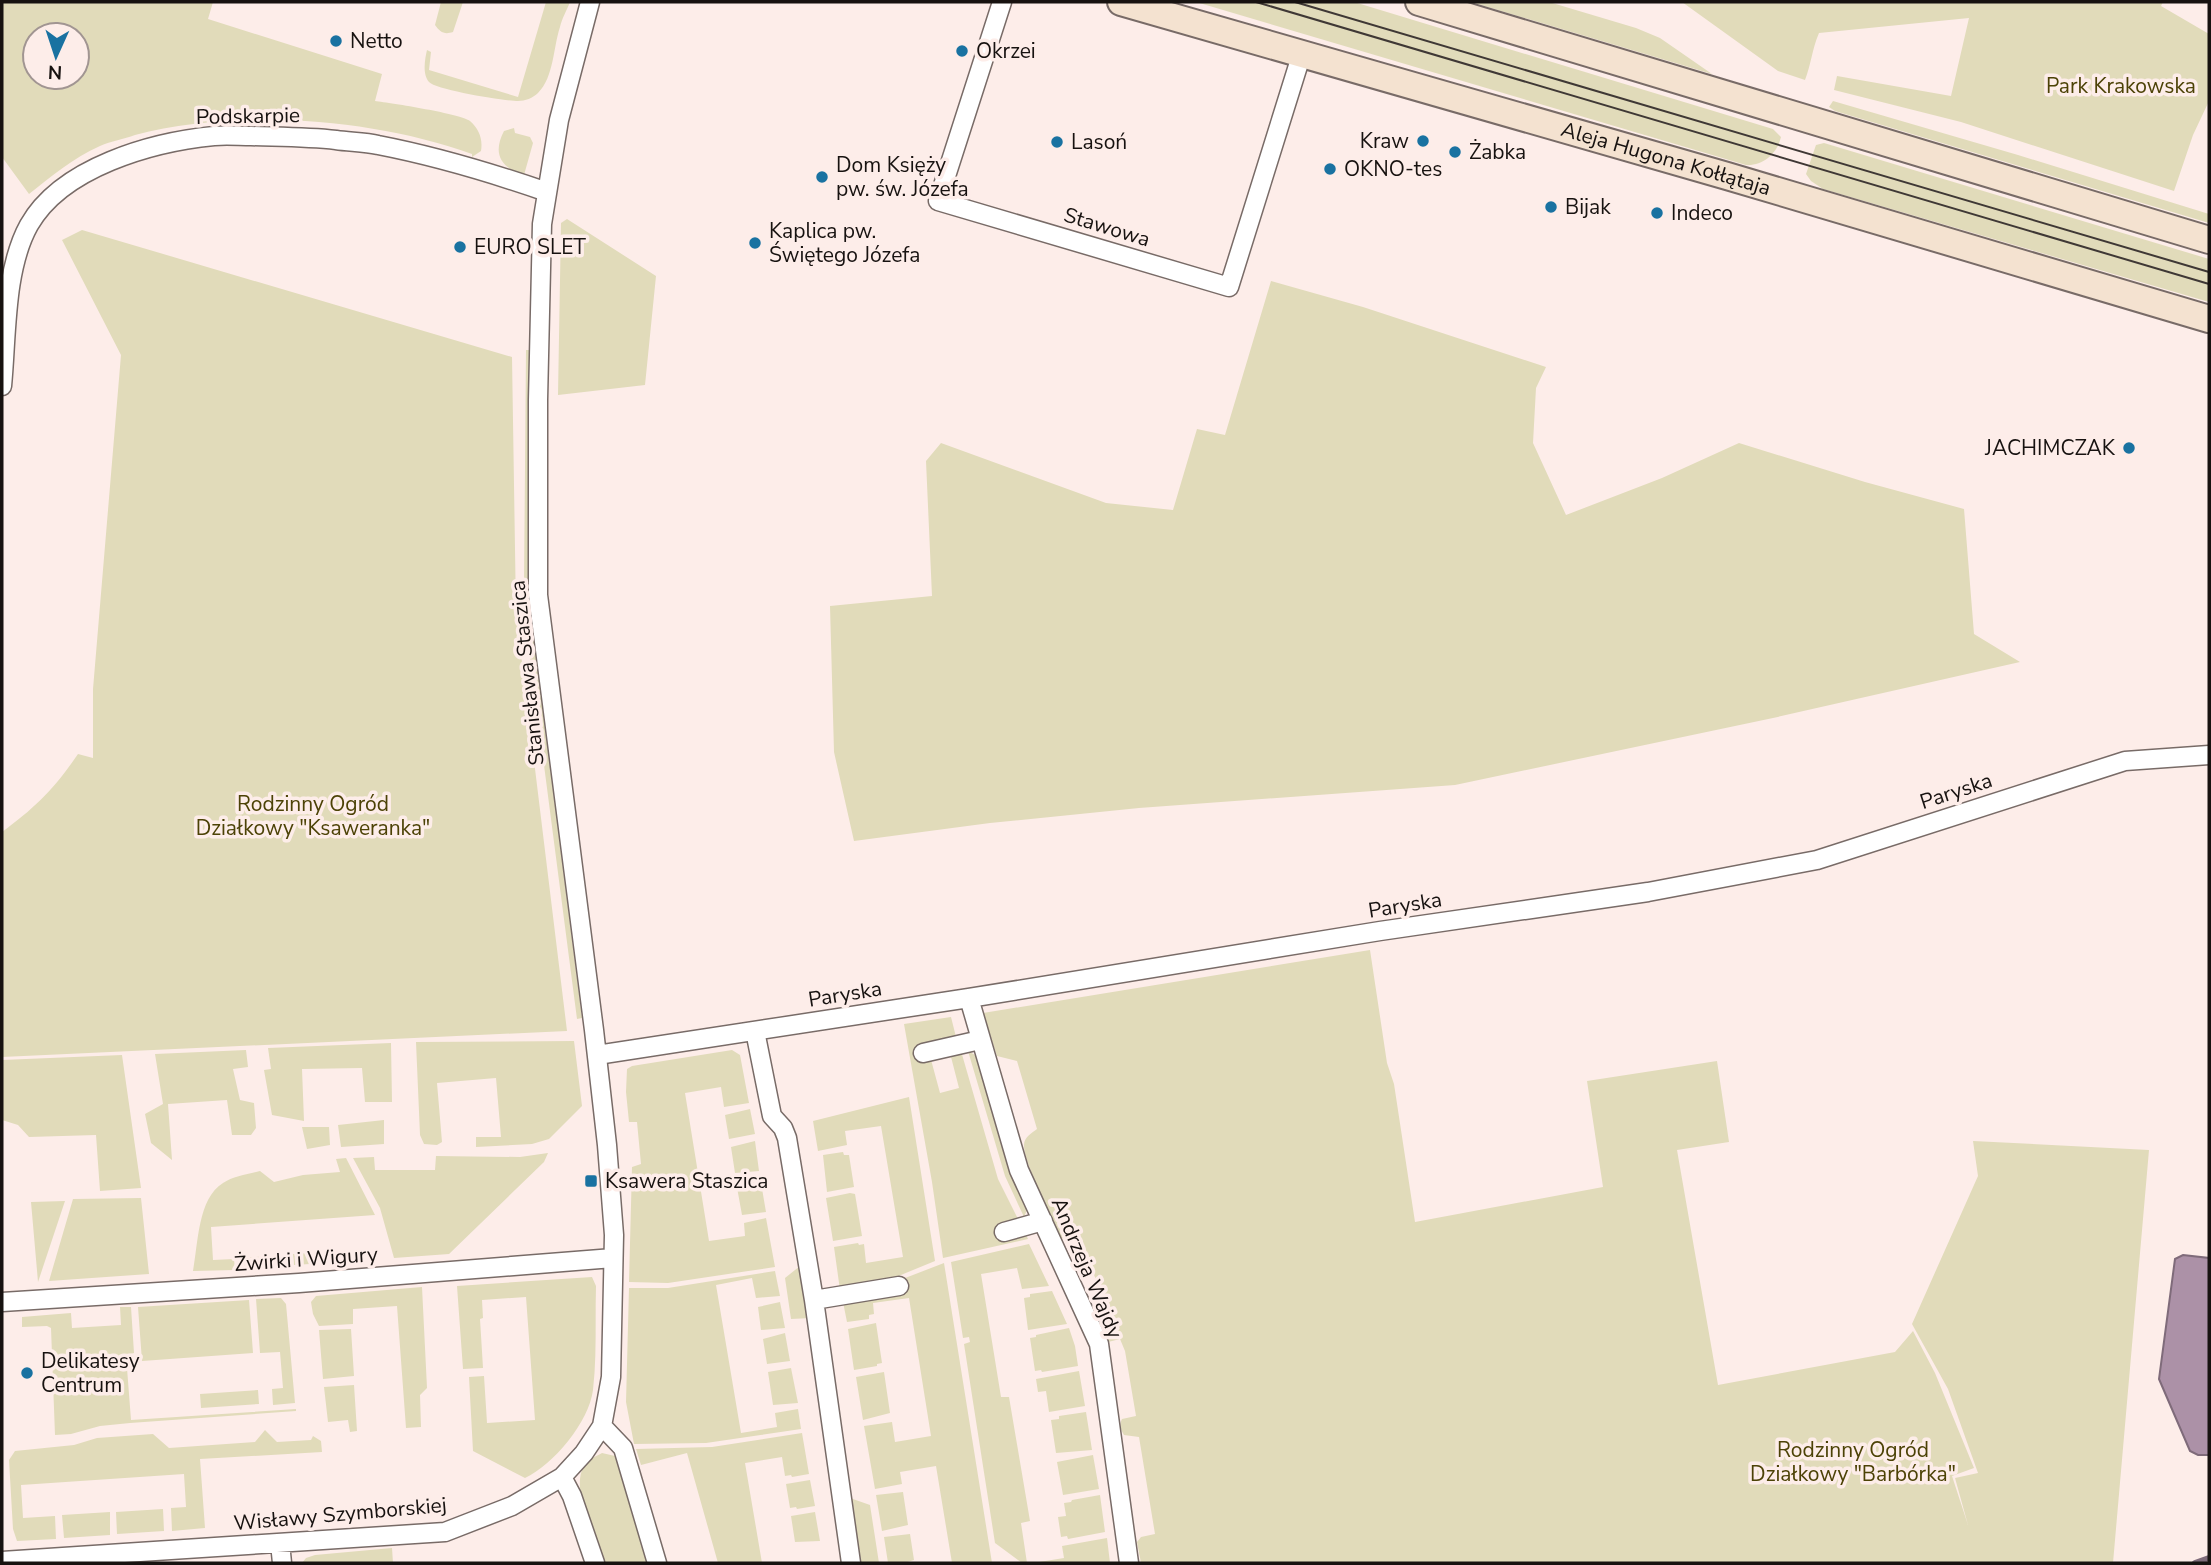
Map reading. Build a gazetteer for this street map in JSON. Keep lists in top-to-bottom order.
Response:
{
  "streets": {
    "main road": ["Aleja Hugona Kołłątaja"],
    "street": [
      "Podskarpie",
      "Stawowa",
      "Stanisława Staszica",
      "Paryska",
      "Żwirki i Wigury",
      "Andrzeja Wajdy",
      "Wisławy Szymborskiej"
    ]
  },
  "crossings": [
    ["Podskarpie", "Stanisława Staszica"],
    ["Aleja Hugona Kołłątaja", "Stawowa"],
    ["Stanisława Staszica", "Paryska"],
    ["Stanisława Staszica", "Żwirki i Wigury"],
    ["Stanisława Staszica", "Wisławy Szymborskiej"],
    ["Paryska", "Andrzeja Wajdy"],
    ["Żwirki i Wigury", "Wisławy Szymborskiej"]
  ],
  "parks": ["Park Krakowska", "Rodzinny Ogród Działkowy \"Ksaweranka\"", "Rodzinny Ogród Działkowy \"Barbórka\""],
  "places": {
    "other": [
      "Netto",
      "Okrzei",
      "Kraw",
      "Lasoń",
      "Żabka",
      "OKNO-tes",
      "Dom Księży pw. św. Józefa",
      "Bijak",
      "Indeco",
      "Kaplica pw. Świętego Józefa",
      "EURO SLET",
      "JACHIMCZAK",
      "Delikatesy Centrum"
    ],
    "transit": ["Ksawera Staszica"]
  },
  "north": "bottom"
}
